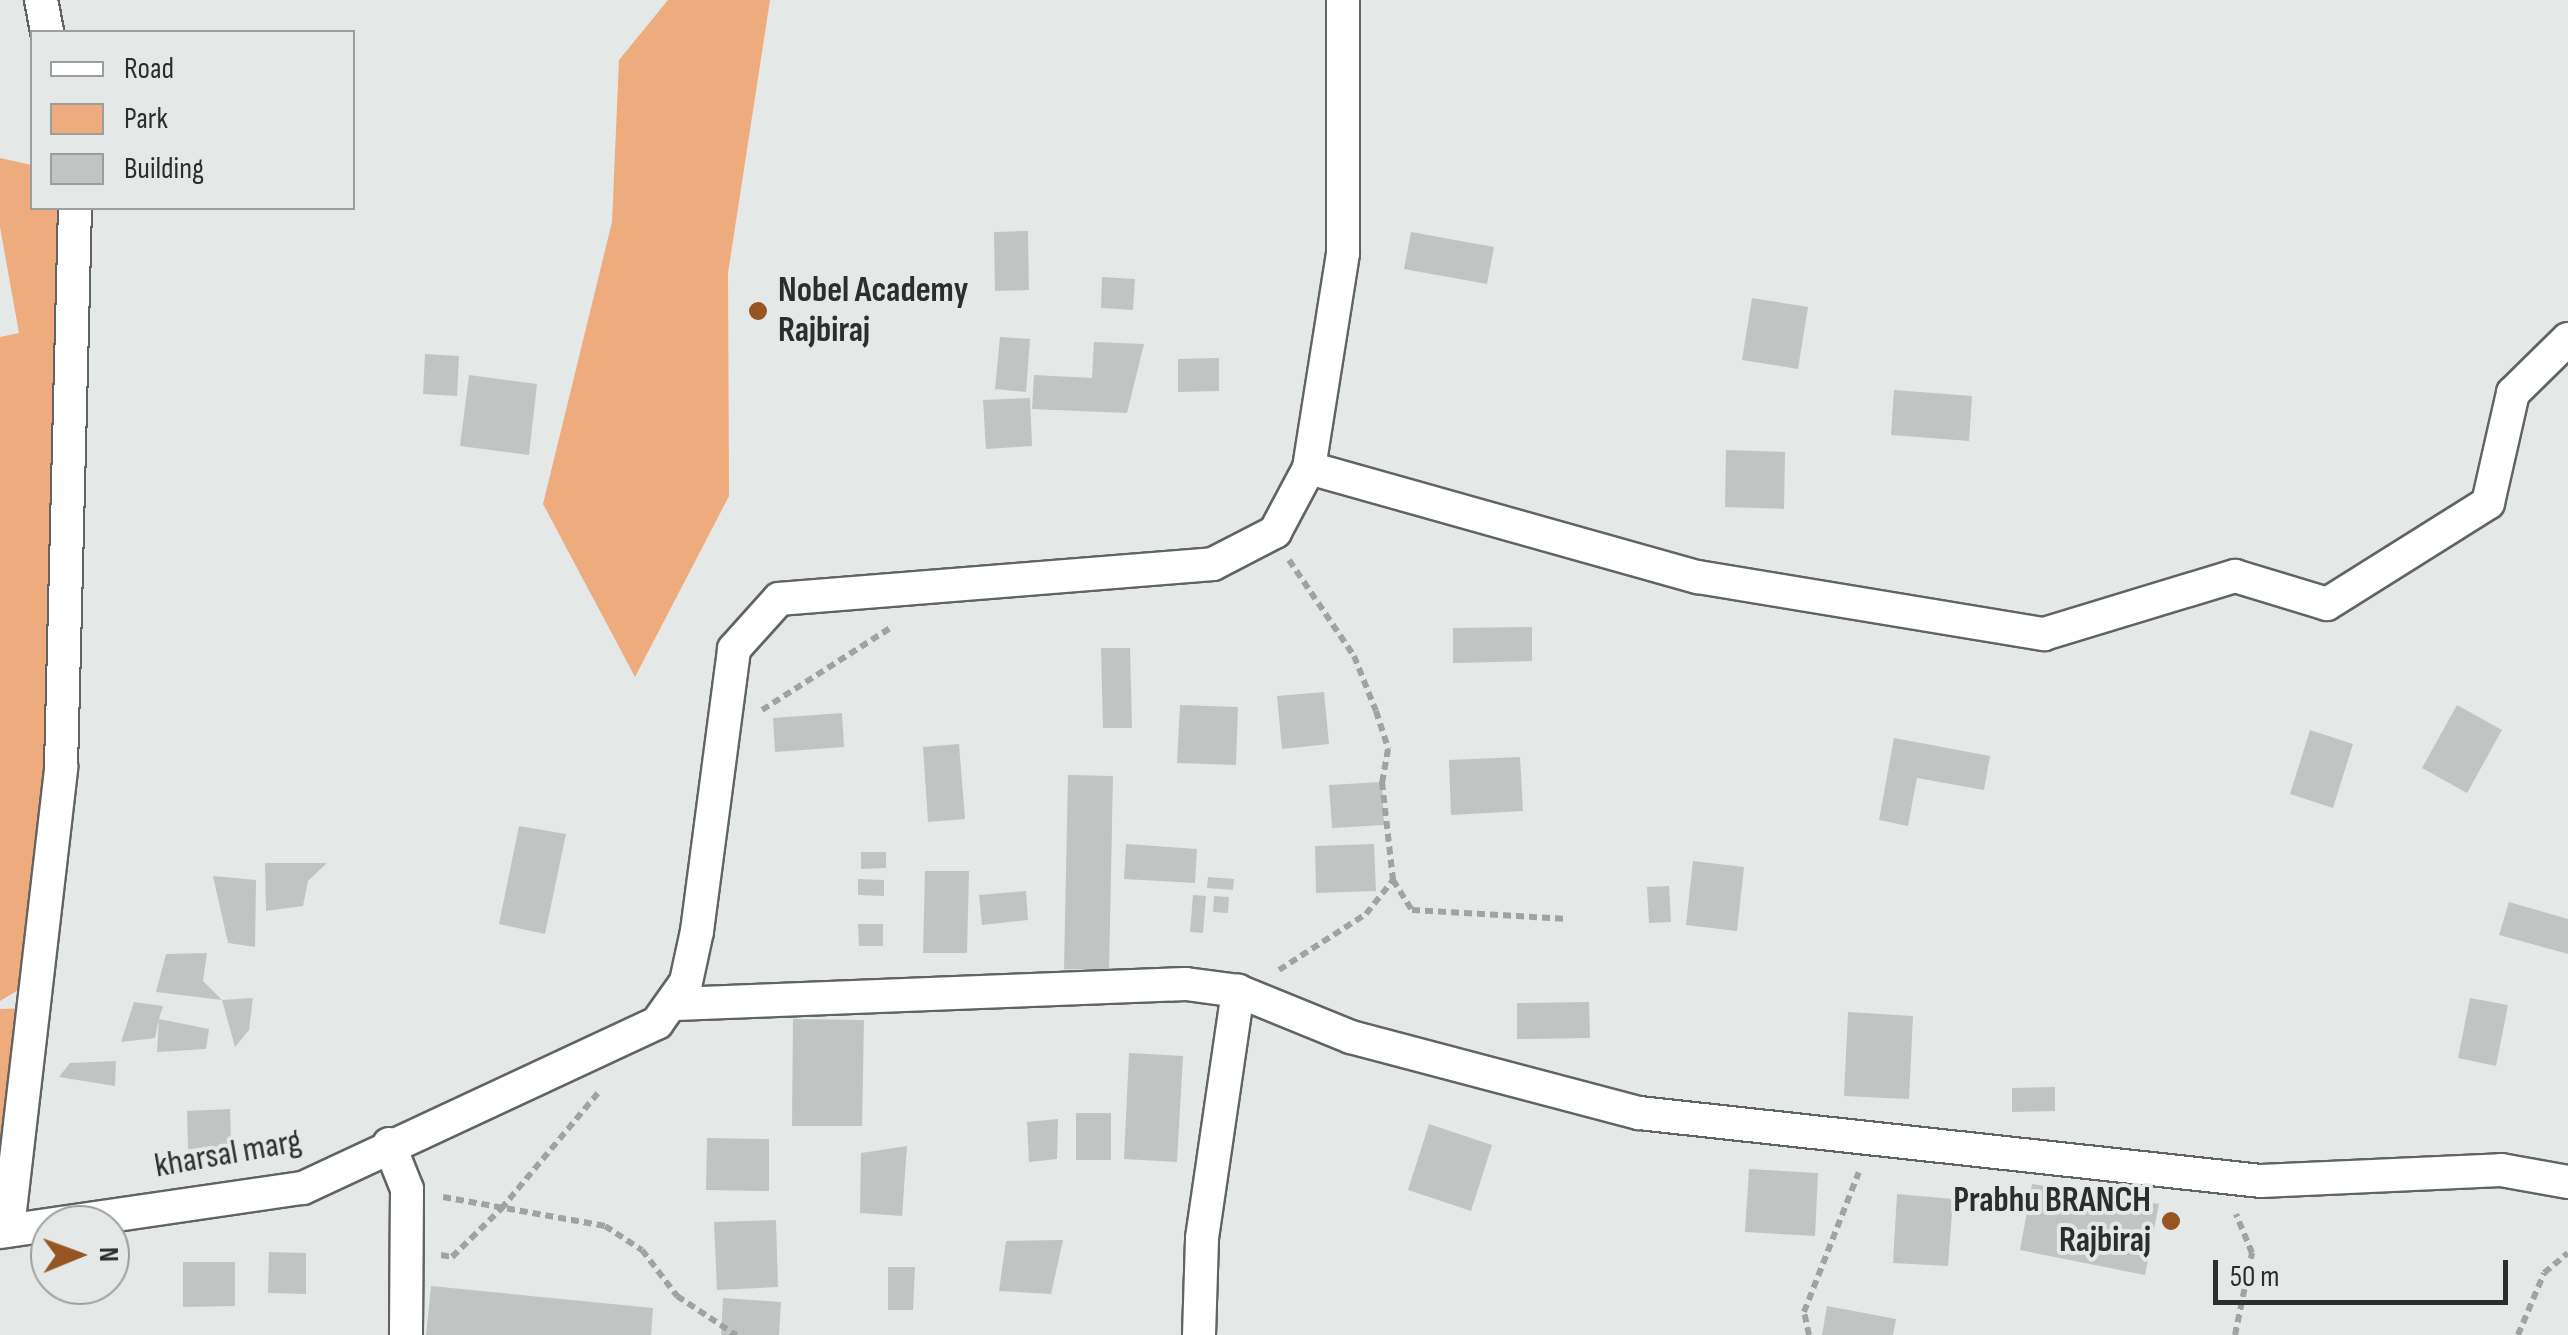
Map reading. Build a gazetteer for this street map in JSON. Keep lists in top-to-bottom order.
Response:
{
  "streets": {
    "street": ["kharsal marg"]
  },
  "places": ["Nobel Academy Rajbiraj", "Prabhu BRANCH Rajbiraj"],
  "legend": ["Road", "Park", "Building"],
  "scale_bar": "50 m",
  "north": "right"
}
